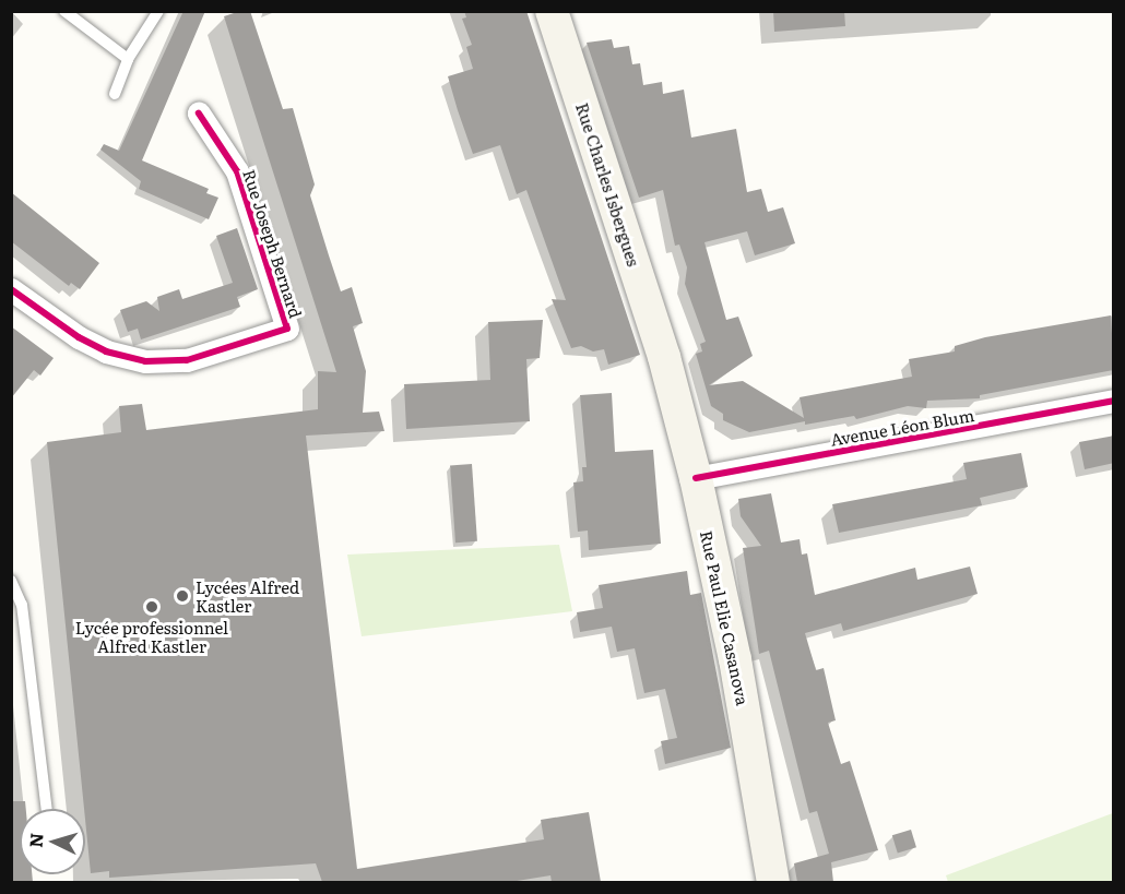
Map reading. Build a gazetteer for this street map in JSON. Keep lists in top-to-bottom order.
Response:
{
  "streets": {
    "main road": ["Rue Charles Isbergues", "Rue Paul Elie Casanova"],
    "street": ["Rue Joseph Bernard", "Avenue Léon Blum"]
  },
  "crossings": [
    ["Rue Charles Isbergues", "Rue Paul Elie Casanova"],
    ["Avenue Léon Blum", "Rue Paul Elie Casanova"]
  ],
  "places": ["Lycées Alfred Kastler", "Lycée professionnel Alfred Kastler"],
  "north": "left"
}
